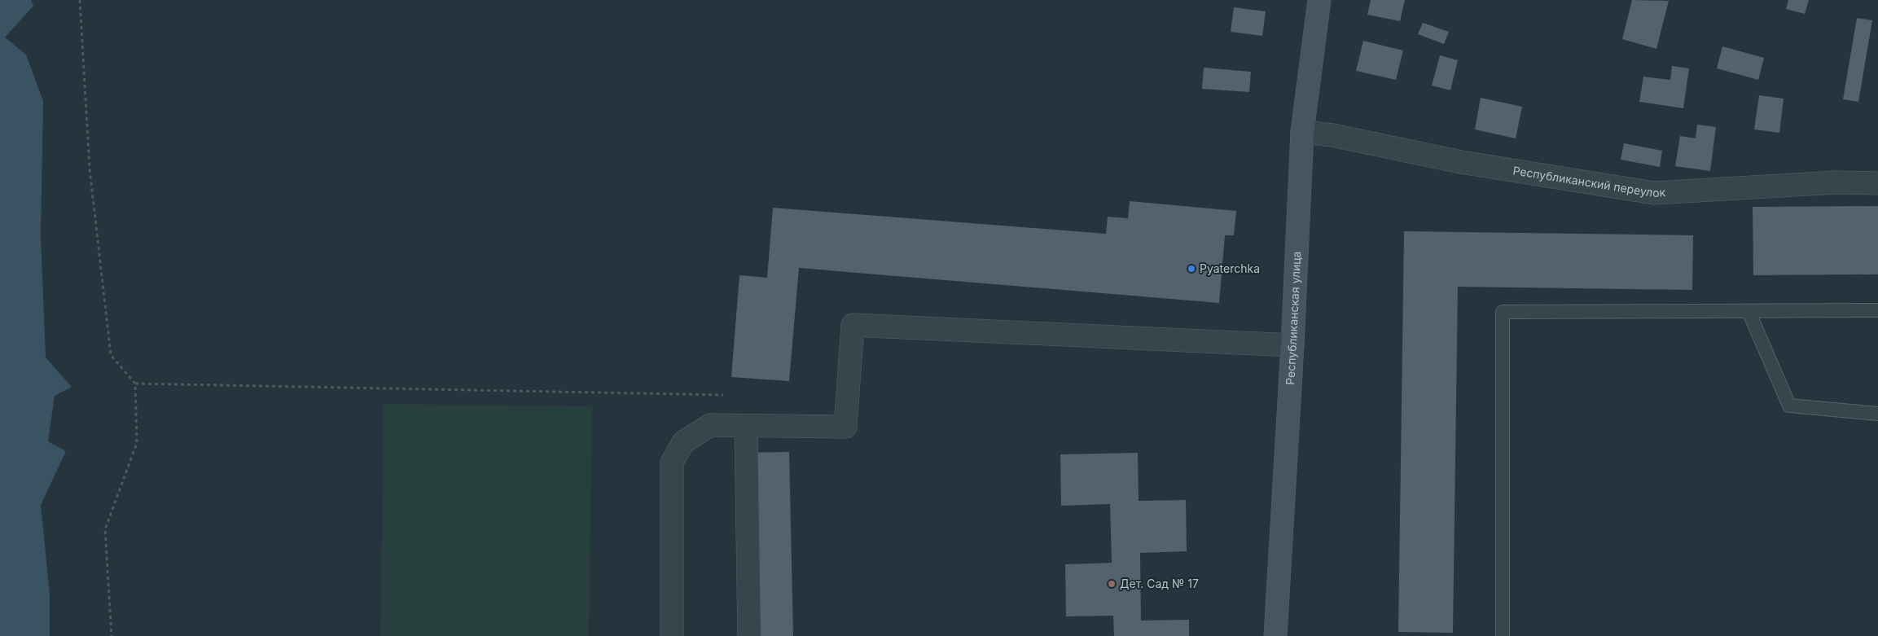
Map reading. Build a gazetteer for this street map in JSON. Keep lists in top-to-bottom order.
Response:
{
  "streets": {
    "street": ["Республиканский переулок", "Республиканская улица"]
  },
  "crossings": [
    ["Республиканский переулок", "Республиканская улица"]
  ],
  "places": ["Pyaterchka", "Дет. Сад № 17"]
}
